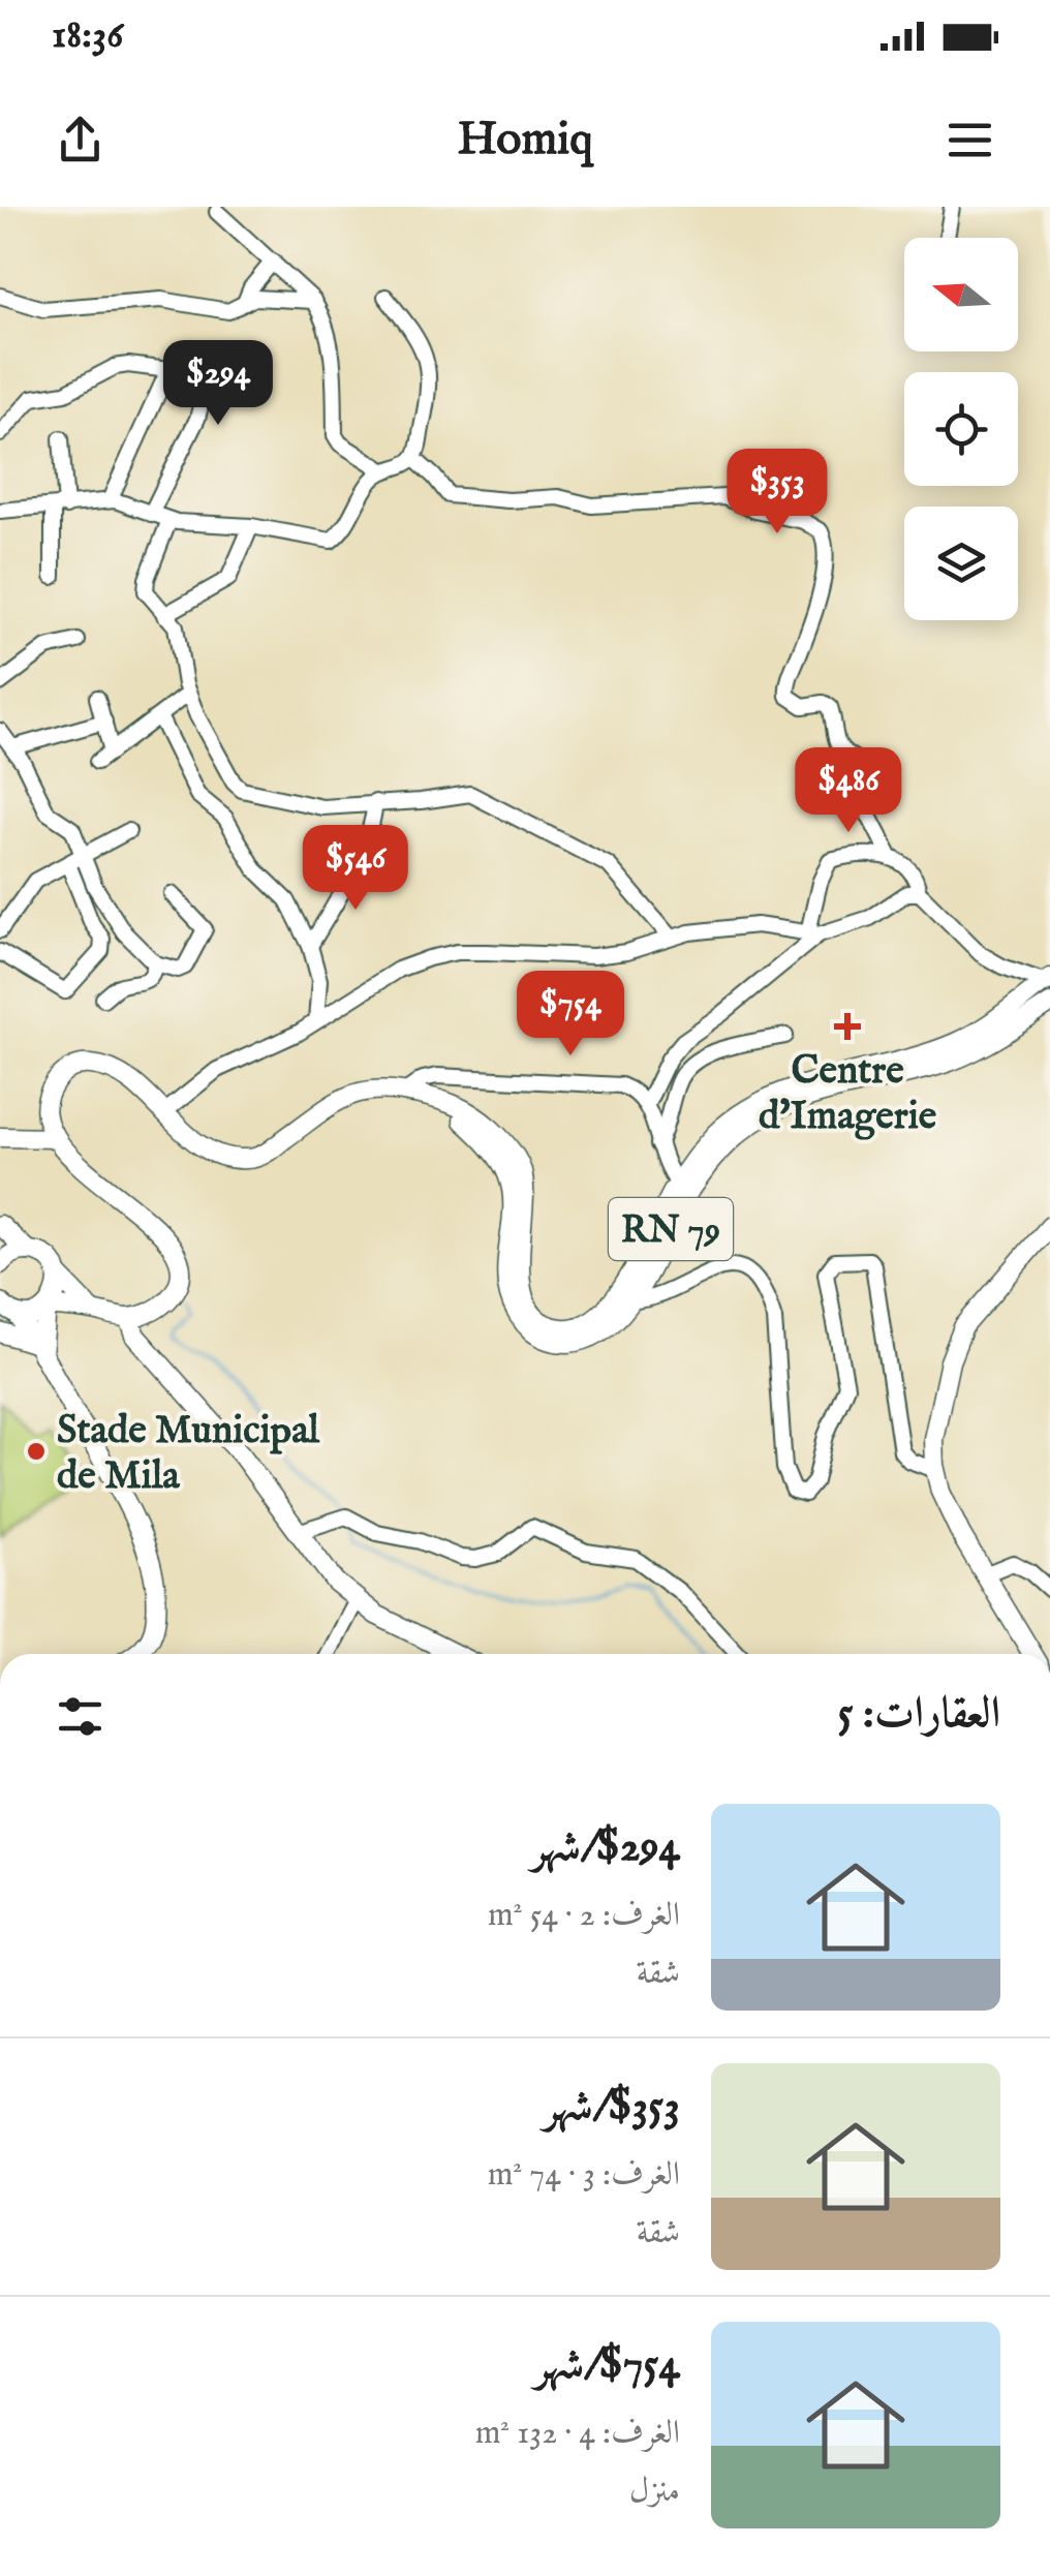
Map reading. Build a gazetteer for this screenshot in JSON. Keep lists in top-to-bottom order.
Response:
{
  "streets": {
    "main road": ["RN 79"]
  },
  "places": {
    "health": ["Centre d'Imagerie"],
    "other": ["Stade Municipal de Mila"]
  },
  "north": "left",
  "page": {
    "status": "18:36",
    "header": "Homiq",
    "price": [
      "$294",
      "$353",
      "$486",
      "$546",
      "$754"
    ],
    "heading": "العقارات: 5",
    "list": [
      {
        "name": "$294/شهر",
        "note": "الغرف: 2 · 54 m² · شقة"
      },
      {
        "name": "$353/شهر",
        "note": "الغرف: 3 · 74 m² · شقة"
      },
      {
        "name": "$754/شهر",
        "note": "الغرف: 4 · 132 m² · منزل"
      }
    ]
  }
}
